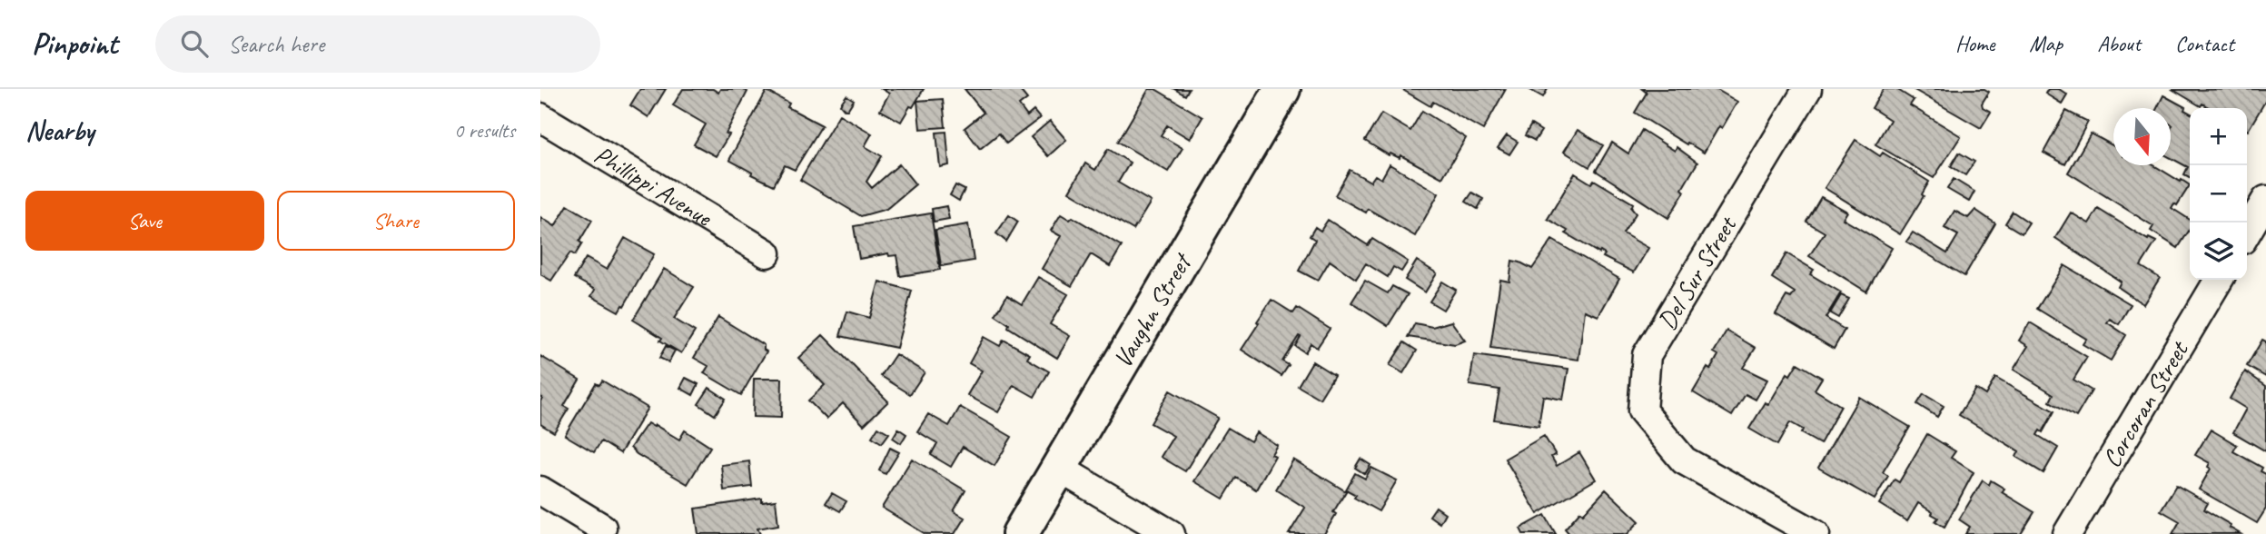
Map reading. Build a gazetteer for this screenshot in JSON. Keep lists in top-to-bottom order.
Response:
{
  "streets": {
    "street": [
      "Phillippi Avenue",
      "Del Sur Street",
      "Vaughn Street",
      "Corcoran Street"
    ]
  },
  "north": "bottom",
  "page": {
    "header": "Pinpoint",
    "search": "Search here",
    "nav": [
      "Home",
      "Map",
      "About",
      "Contact"
    ],
    "heading": ["Nearby", "0 results"],
    "map_buttons": ["+", "−"],
    "buttons": ["Save", "Share"]
  }
}
